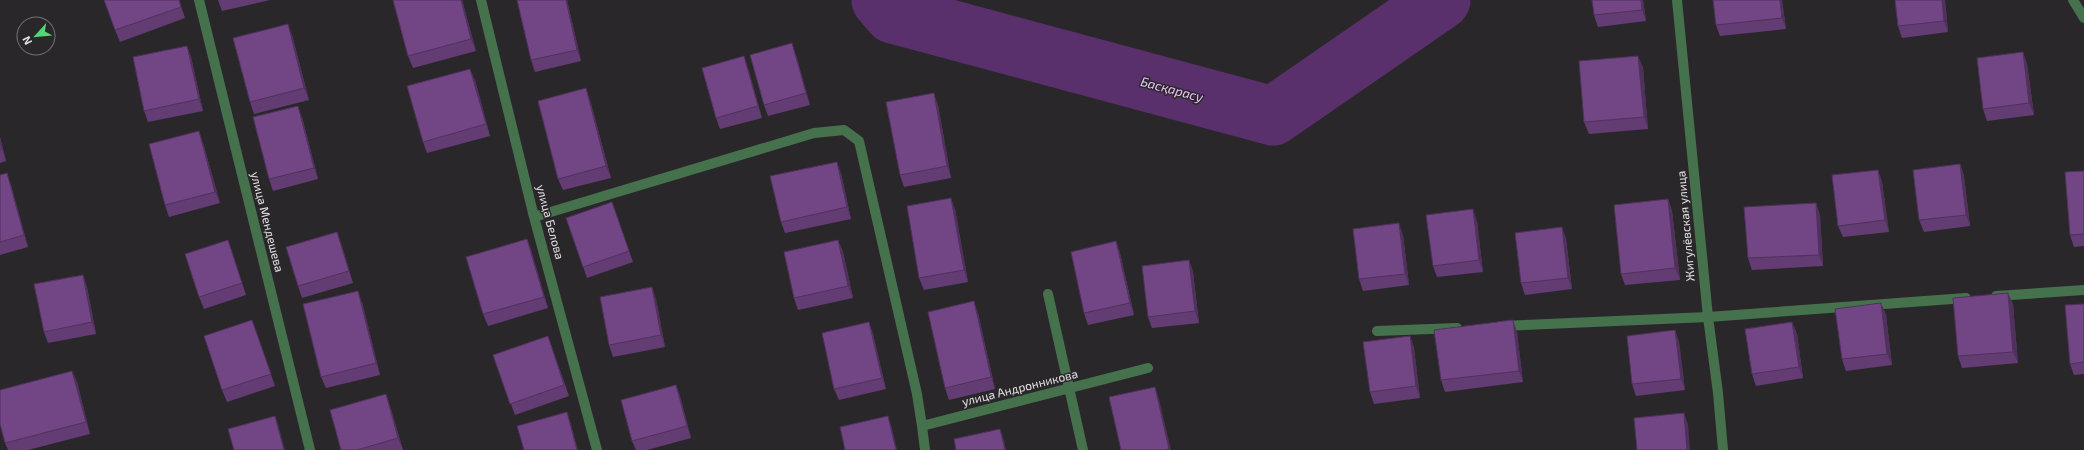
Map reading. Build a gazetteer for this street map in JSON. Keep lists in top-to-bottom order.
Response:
{
  "streets": {
    "street": [
      "улица Мендешева",
      "улица Белова",
      "Жигулёвская улица",
      "улица Андронникова"
    ]
  },
  "water": ["Басқарасу"],
  "north": "bottom left"
}
